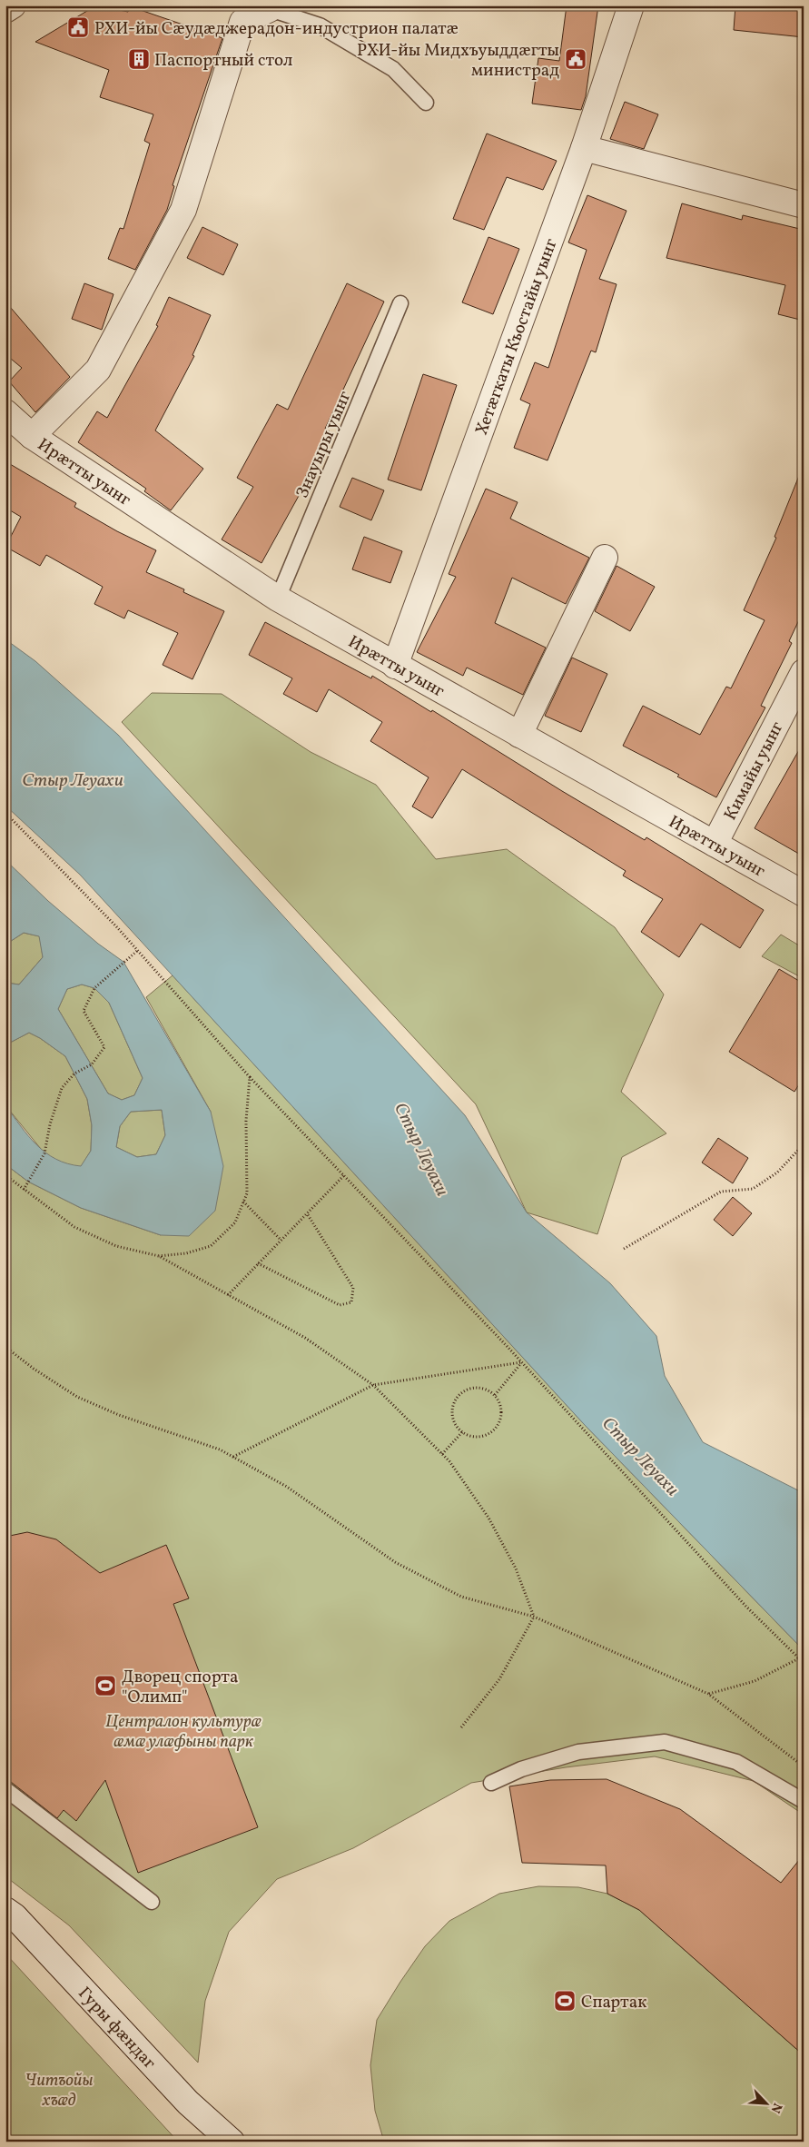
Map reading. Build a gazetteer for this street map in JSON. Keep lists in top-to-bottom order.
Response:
{
  "streets": {
    "street": [
      "Хетæгкаты Къостайы уынг",
      "Ирæтты уынг",
      "Кимайы уынг",
      "Гуры фӕндаг"
    ],
    "lane": ["Знауыры уынг"]
  },
  "crossings": [
    ["Хетæгкаты Къостайы уынг", "Ирæтты уынг"],
    ["Знауыры уынг", "Ирæтты уынг"],
    ["Ирæтты уынг", "Кимайы уынг"]
  ],
  "water": ["Стыр Леуахи"],
  "parks": ["Централон культурæ æмæ улæфыны парк", "Читъойы хъæд"],
  "places": {
    "public building": ["РХИ-йы Сæудæджерадон-индустрион палатæ", "РХИ-йы Мидхъуыддæгты министрад"],
    "building": ["Паспортный стол"],
    "sports": ["Дворец спорта \"Олимп\"", "Спартак"]
  },
  "north": "bottom right"
}
